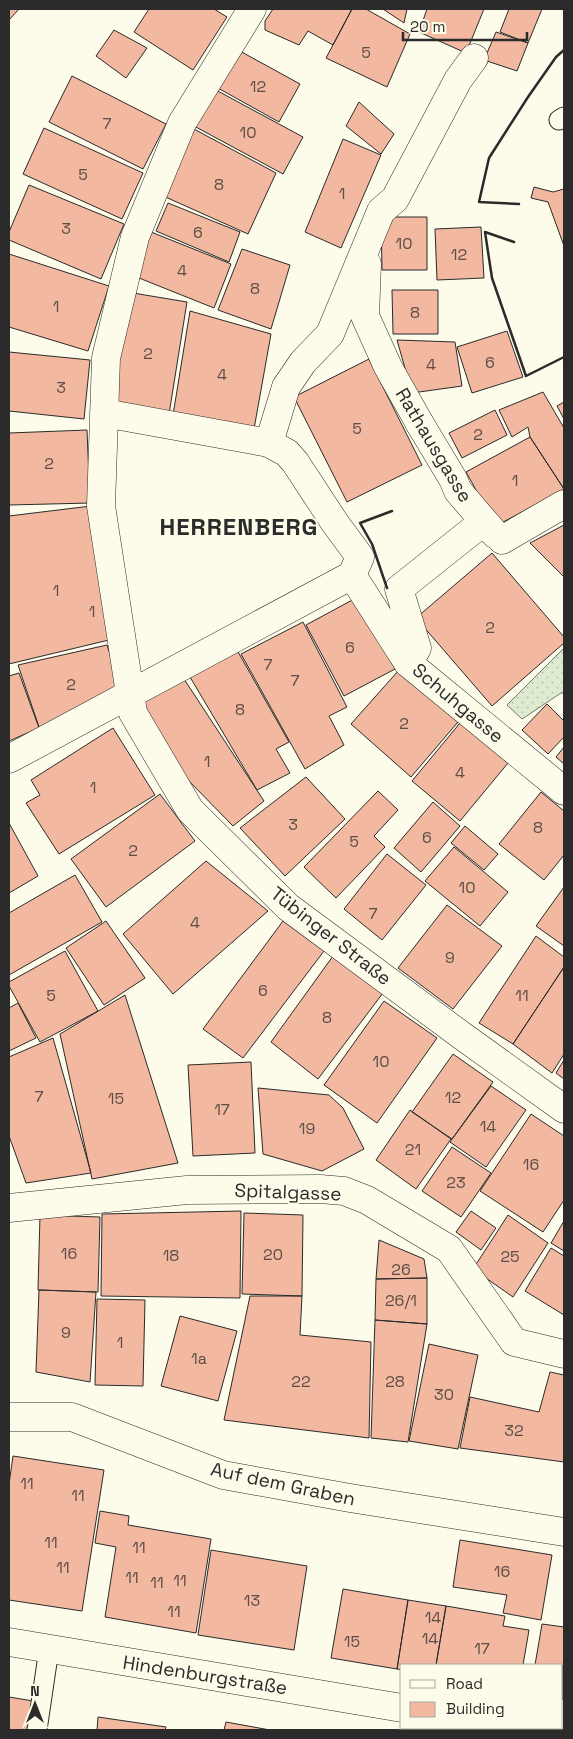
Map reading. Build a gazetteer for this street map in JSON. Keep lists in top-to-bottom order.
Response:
{
  "streets": {
    "street": [
      "Rathausgasse",
      "Schuhgasse",
      "Tübinger Straße",
      "Spitalgasse",
      "Auf dem Graben",
      "Hindenburgstraße"
    ]
  },
  "crossings": [
    ["Rathausgasse", "Schuhgasse"]
  ],
  "districts": ["HERRENBERG"],
  "house_numbers": [
    "5",
    "12",
    "7",
    "10",
    "5",
    "8",
    "1",
    "3",
    "6",
    "10",
    "12",
    "4",
    "8",
    "1",
    "8",
    "2",
    "6",
    "4",
    "4",
    "3",
    "5",
    "2",
    "2",
    "1",
    "1",
    "1",
    "2",
    "6",
    "7",
    "7",
    "2",
    "8",
    "2",
    "1",
    "4",
    "1",
    "3",
    "8",
    "6",
    "5",
    "2",
    "10",
    "7",
    "4",
    "9",
    "6",
    "5",
    "11",
    "8",
    "10",
    "7",
    "12",
    "15",
    "17",
    "14",
    "19",
    "21",
    "16",
    "23",
    "16",
    "20",
    "18",
    "25",
    "26",
    "26/1",
    "9",
    "1",
    "1a",
    "22",
    "28",
    "30",
    "32",
    "11",
    "11",
    "11",
    "11",
    "11",
    "16",
    "11",
    "11",
    "11",
    "13",
    "11",
    "14",
    "14",
    "15",
    "17"
  ],
  "legend": ["Road", "Building"],
  "scale_bar": "20 m",
  "north": "top"
}
